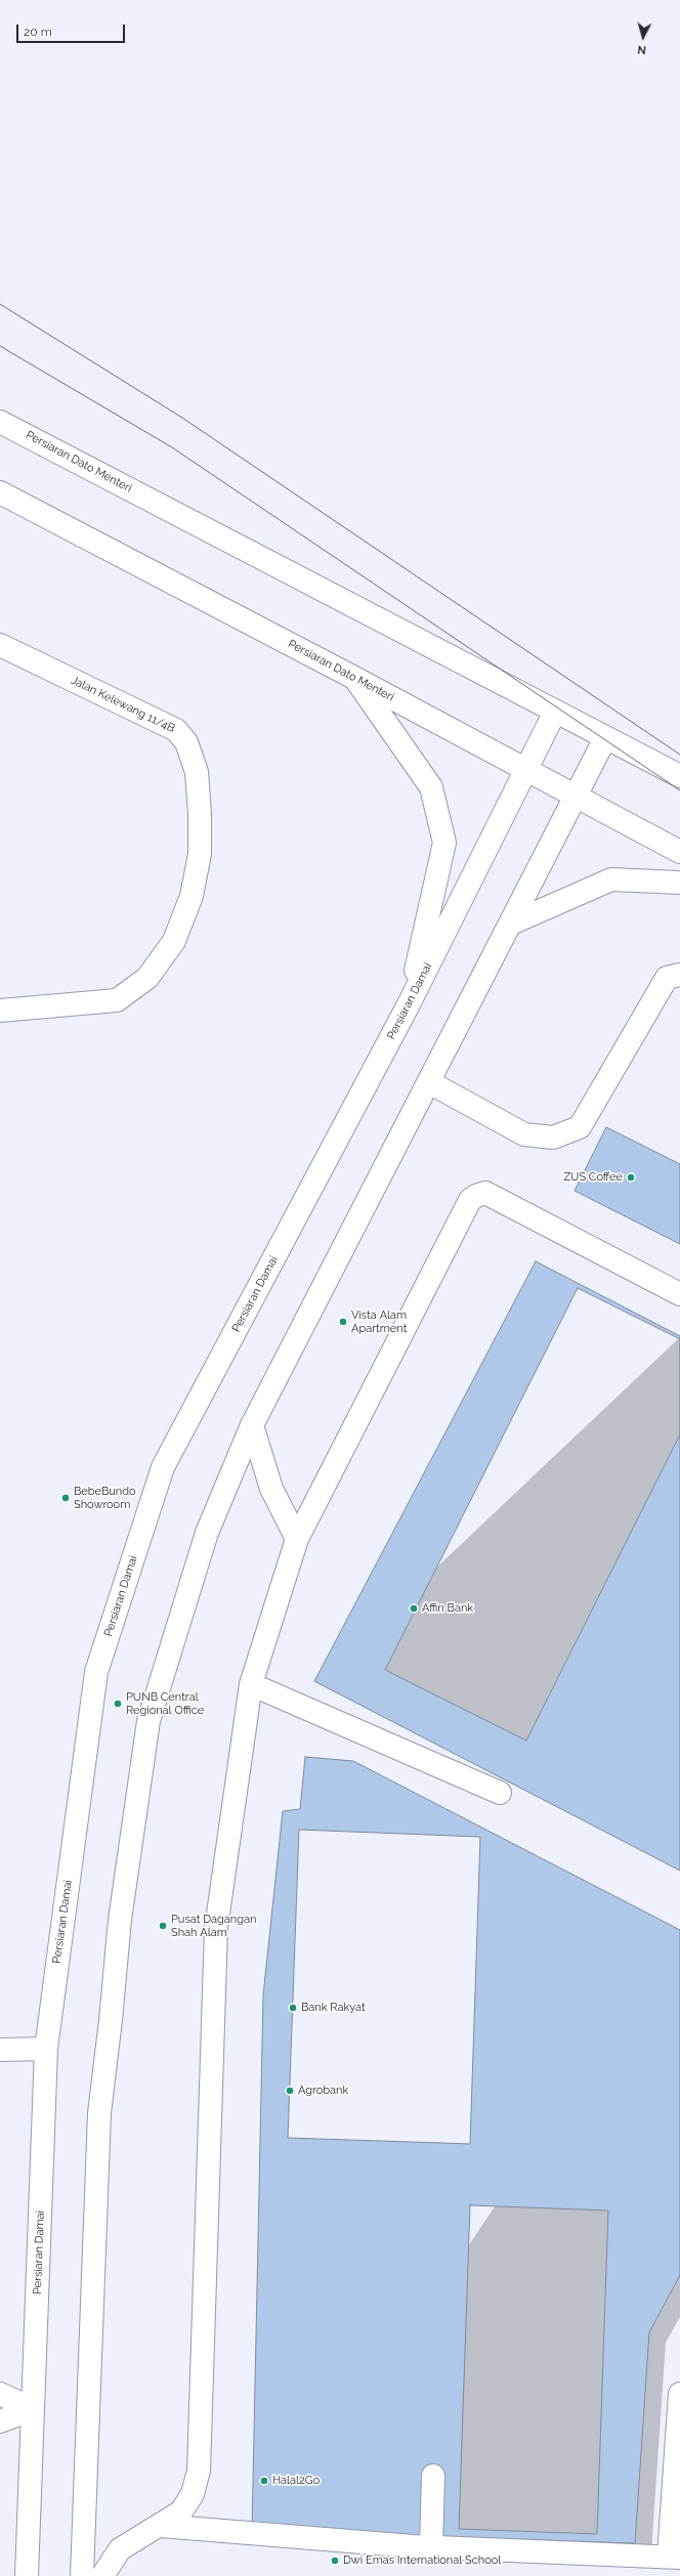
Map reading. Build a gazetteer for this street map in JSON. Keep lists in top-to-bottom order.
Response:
{
  "streets": {
    "main road": ["Persiaran Dato Menteri", "Jalan Kelewang 11/4B", "Persiaran Damai"]
  },
  "crossings": [
    ["Persiaran Dato Menteri", "Persiaran Damai"]
  ],
  "places": [
    "ZUS Coffee",
    "Vista Alam Apartment",
    "BebeBundo Showroom",
    "Affin Bank",
    "PUNB Central Regional Office",
    "Pusat Dagangan Shah Alam",
    "Bank Rakyat",
    "Agrobank",
    "Halal2Go",
    "Dwi Emas International School"
  ],
  "scale_bar": "20 m",
  "north": "bottom"
}
